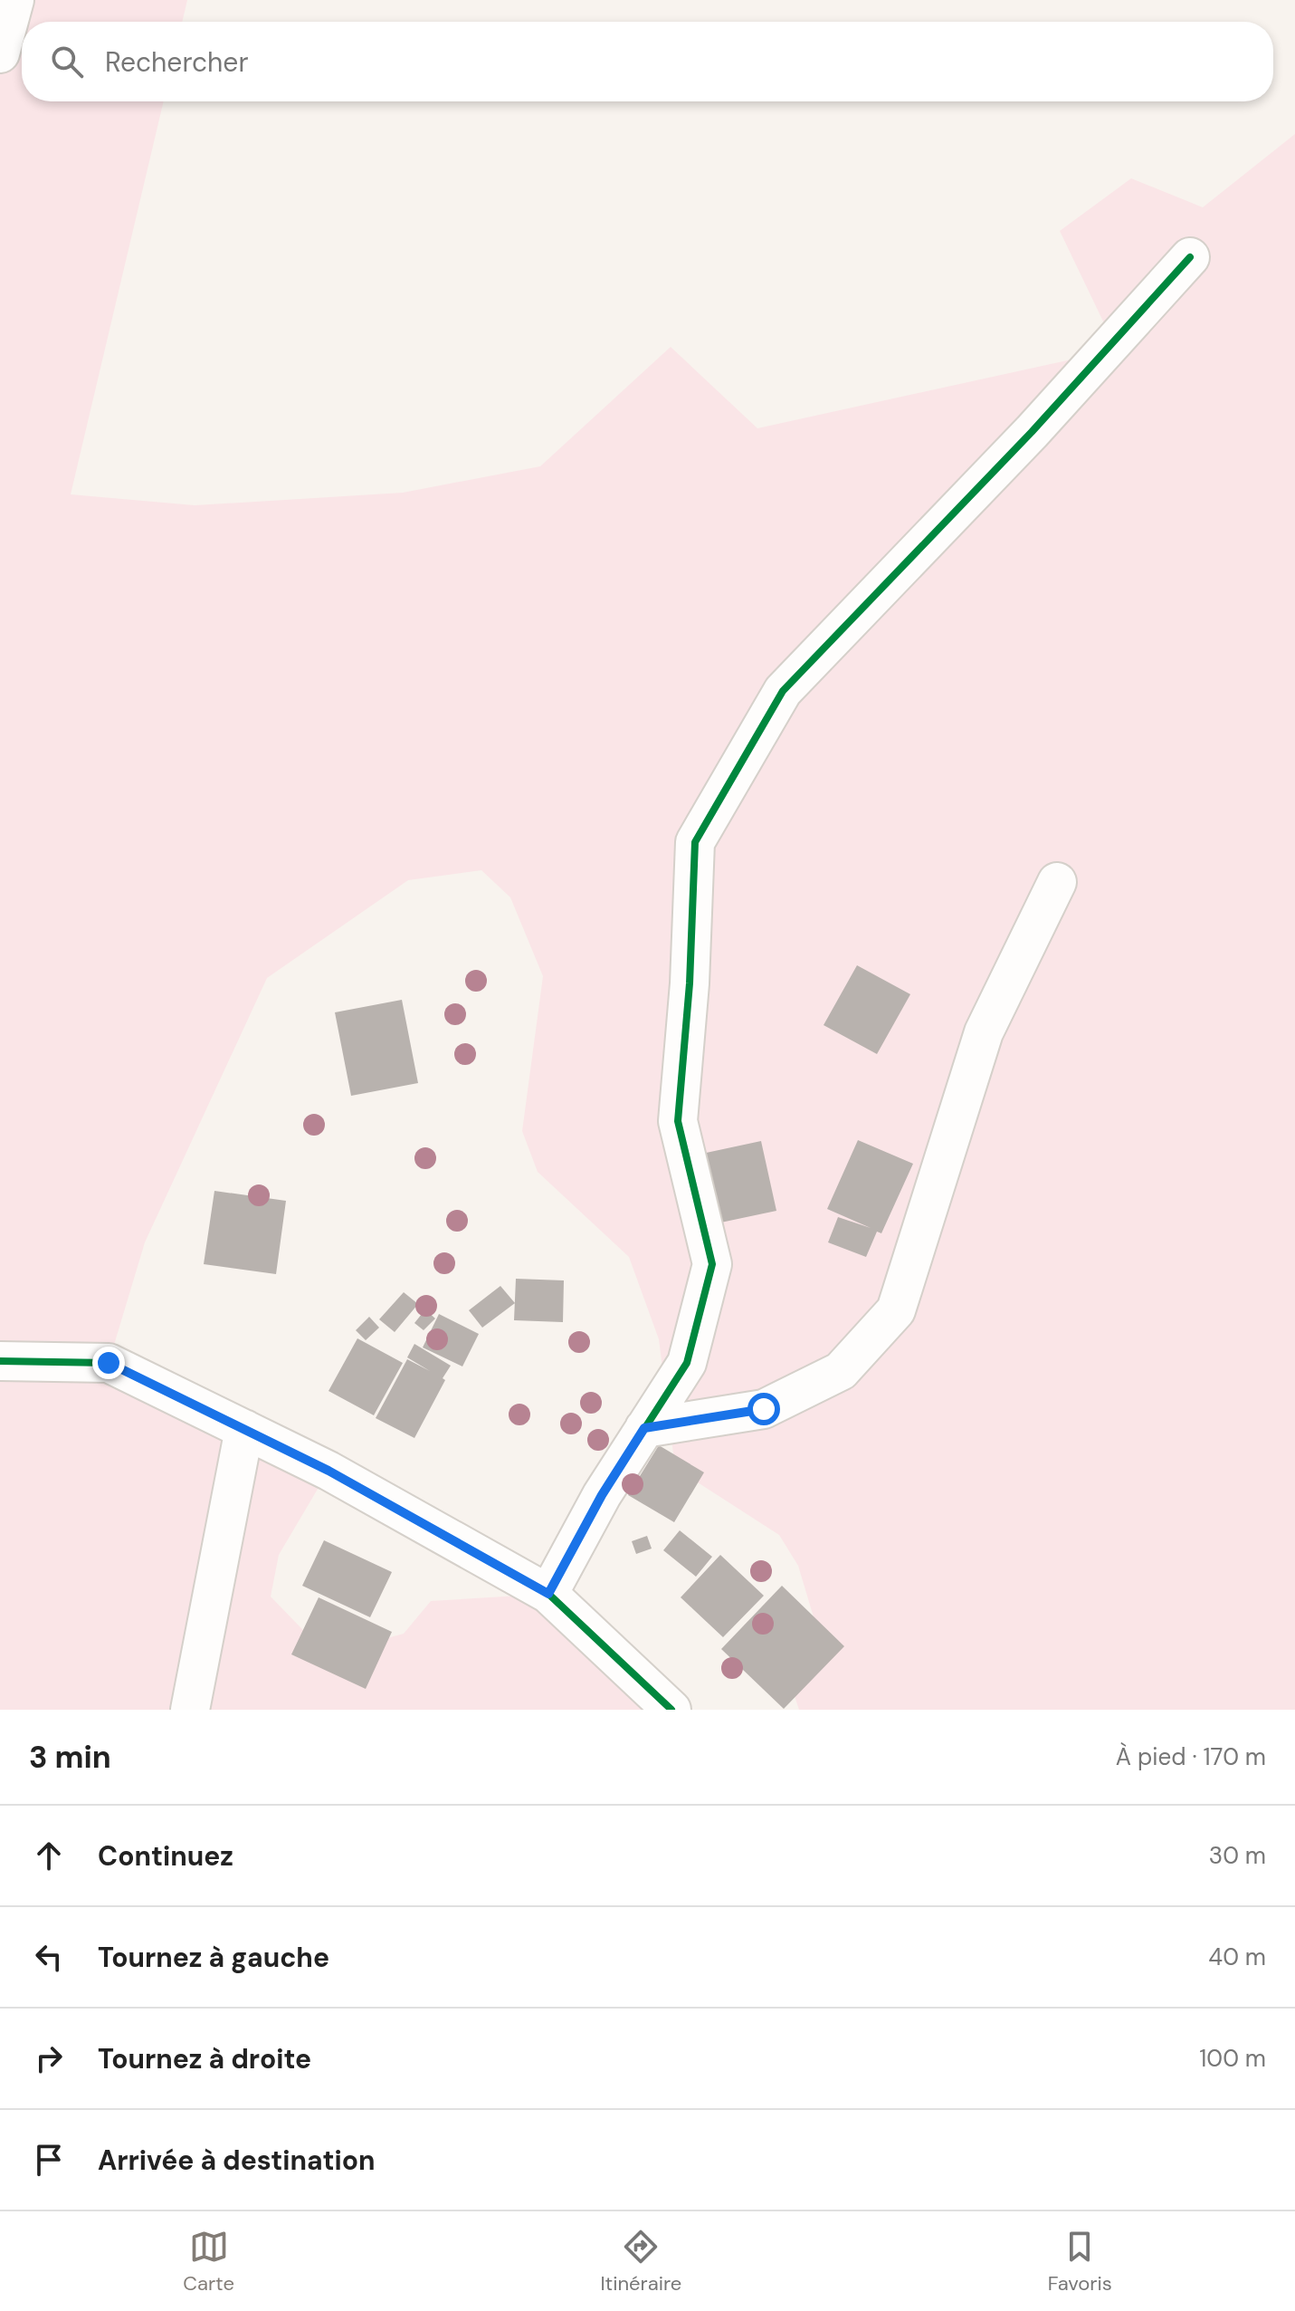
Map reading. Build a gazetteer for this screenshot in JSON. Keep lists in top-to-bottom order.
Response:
{
  "page": {
    "search": "Rechercher",
    "heading": ["3 min", "À pied · 170 m"],
    "list": [
      ["Continuez", "30 m"],
      ["Tournez à gauche", "40 m"],
      ["Tournez à droite", "100 m"],
      "Arrivée à destination"
    ],
    "nav": ["Carte", "Itinéraire", "Favoris"]
  }
}
